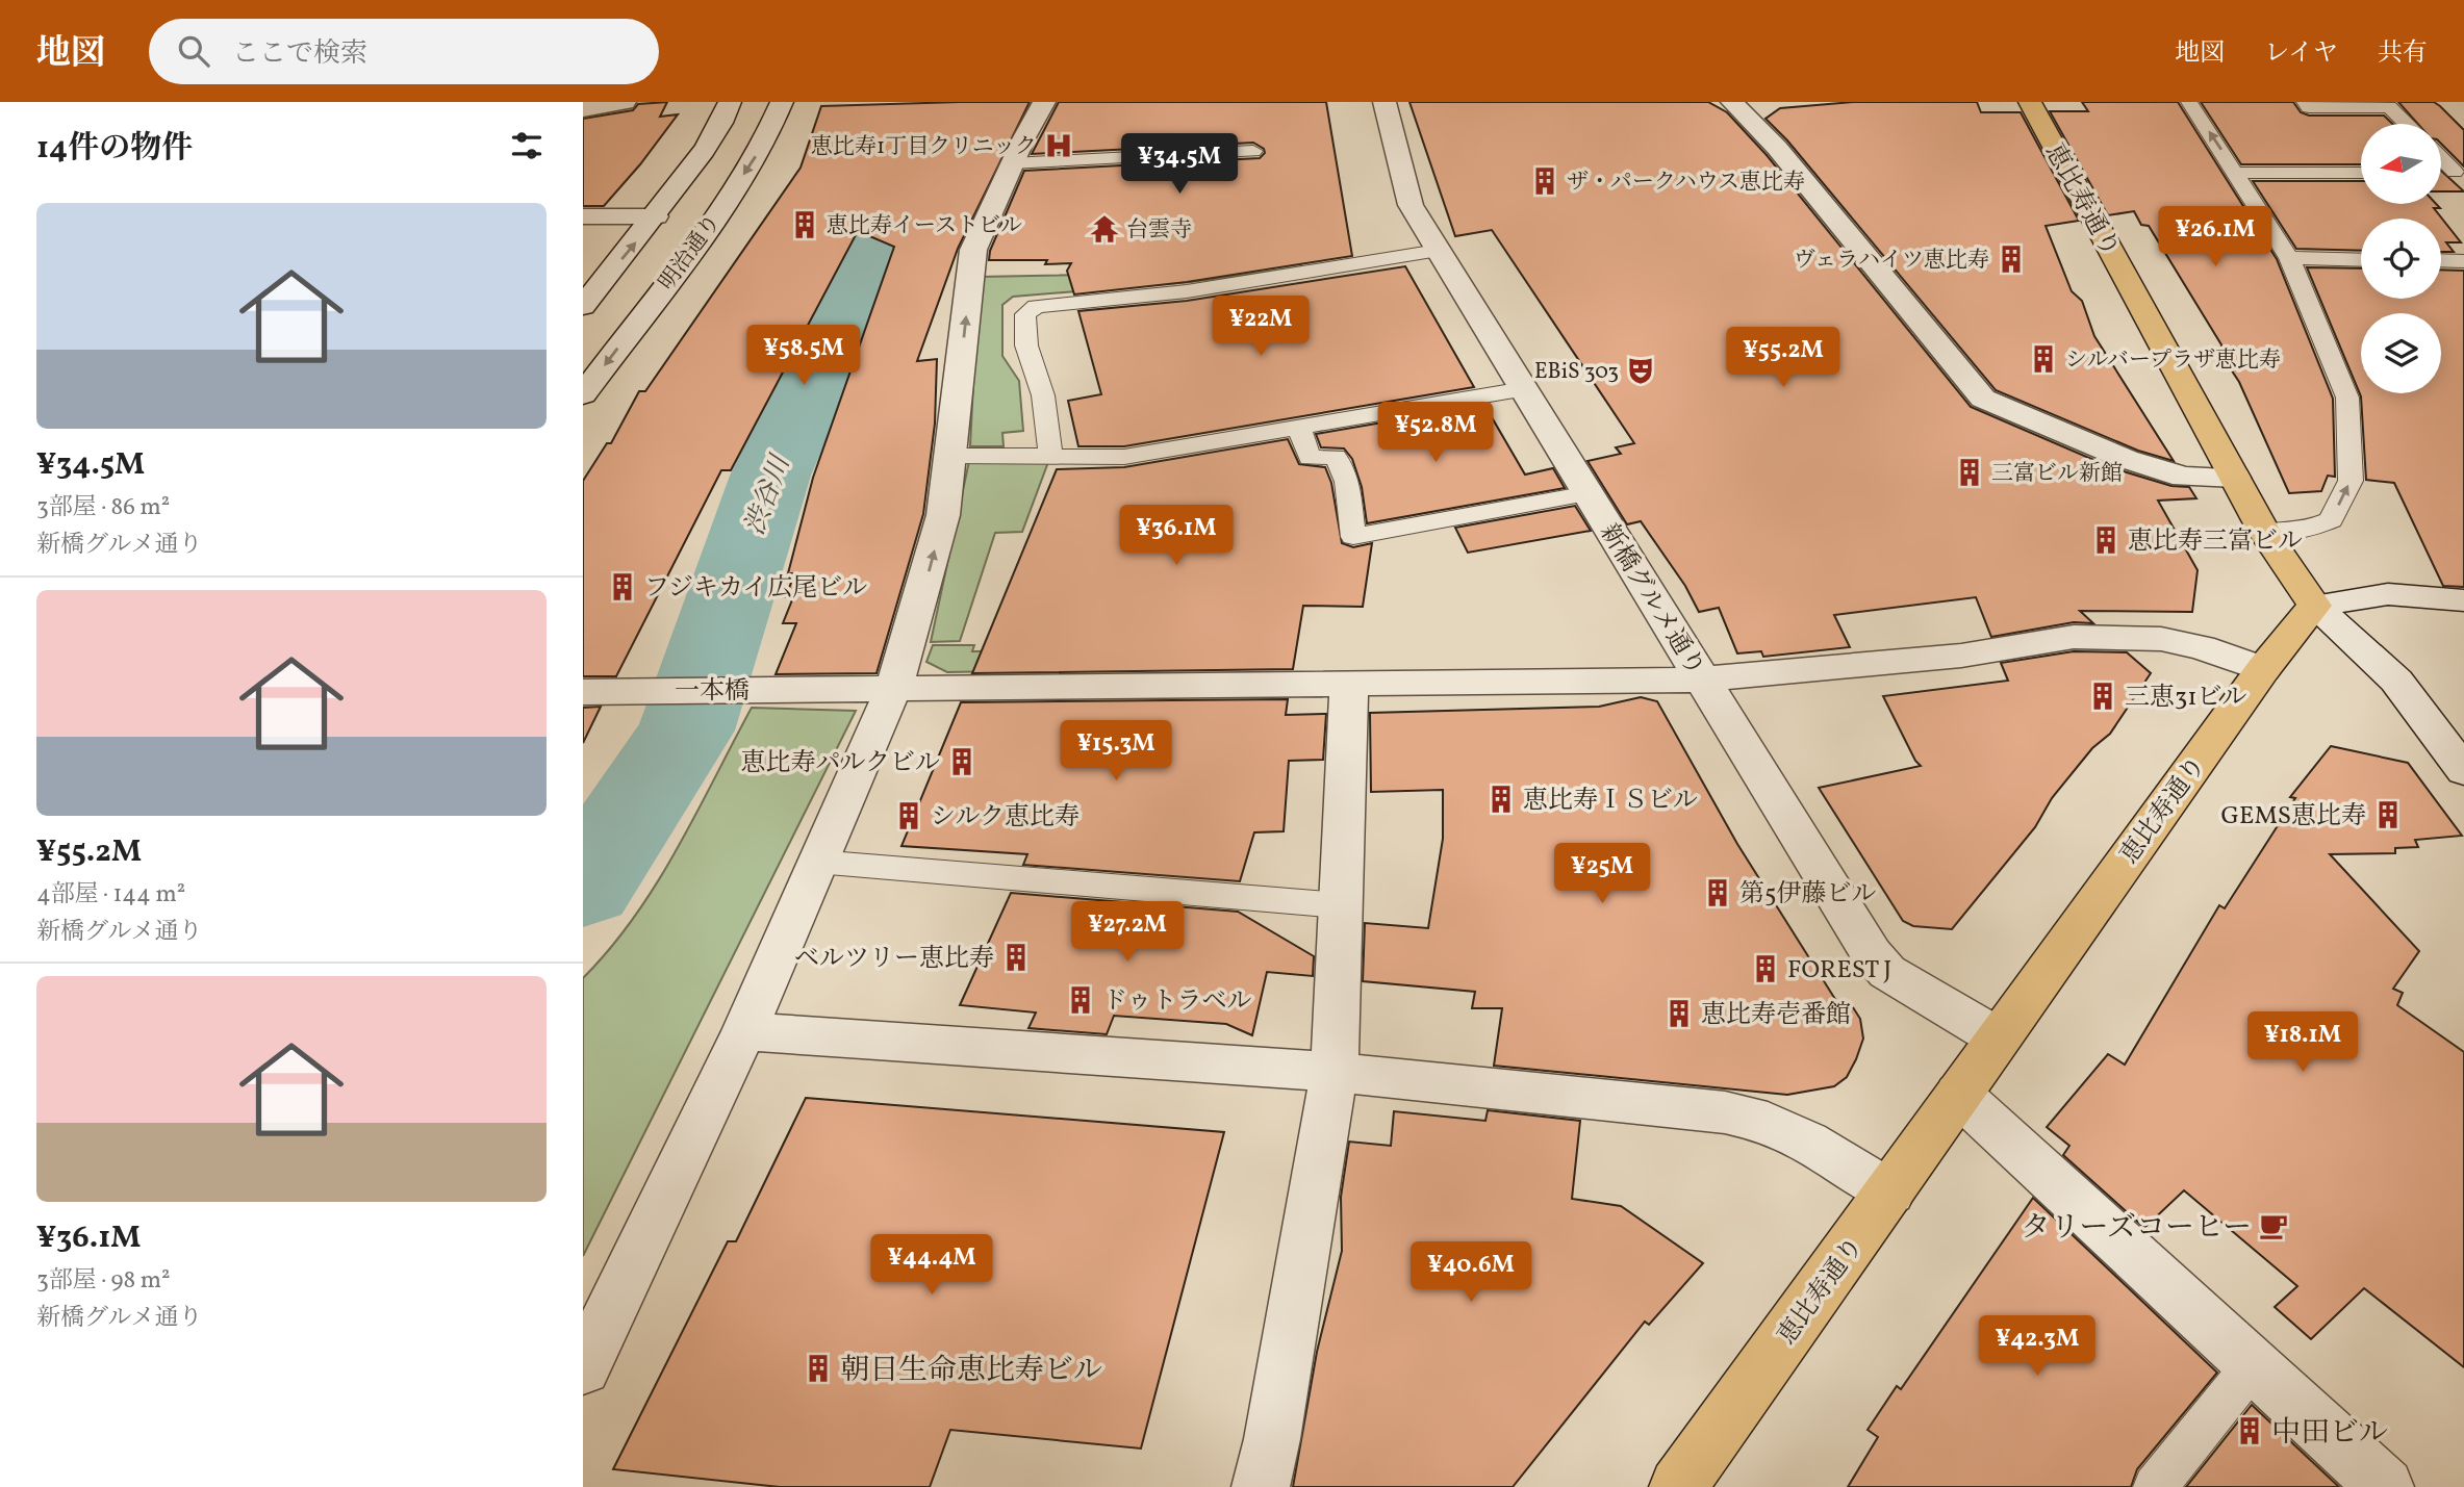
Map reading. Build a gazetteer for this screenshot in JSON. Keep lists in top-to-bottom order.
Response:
{
  "streets": {
    "main road": ["恵比寿通り"],
    "street": ["明治通り", "新橋グルメ通り", "一本橋"]
  },
  "crossings": [
    ["恵比寿通り", "新橋グルメ通り"],
    ["恵比寿通り", "一本橋"],
    ["新橋グルメ通り", "一本橋"]
  ],
  "water": ["渋谷川"],
  "places": {
    "hospital": ["恵比寿1丁目クリニック"],
    "building": [
      "ザ・パークハウス恵比寿",
      "恵比寿イーストビル",
      "ヴェラハイツ恵比寿",
      "シルバープラザ恵比寿",
      "三富ビル新館",
      "恵比寿三富ビル",
      "フジキカイ広尾ビル",
      "三恵31ビル",
      "恵比寿パルクビル",
      "恵比寿ＩＳビル",
      "GEMS恵比寿",
      "シルク恵比寿",
      "第5伊藤ビル",
      "ベルツリー恵比寿",
      "FOREST J",
      "ドゥトラベル",
      "恵比寿壱番館",
      "朝日生命恵比寿ビル",
      "中田ビル"
    ],
    "temple": ["台雲寺"],
    "theatre": ["EBiS 303"],
    "cafe": ["タリーズコーヒー"]
  },
  "north": "left",
  "page": {
    "header": "地図",
    "search": "ここで検索",
    "nav": ["地図", "レイヤ", "共有"],
    "heading": "14件の物件",
    "price": [
      "¥34.5M",
      "¥26.1M",
      "¥22M",
      "¥58.5M",
      "¥55.2M",
      "¥52.8M",
      "¥36.1M",
      "¥15.3M",
      "¥25M",
      "¥27.2M",
      "¥18.1M",
      "¥44.4M",
      "¥40.6M",
      "¥42.3M"
    ],
    "list": [
      {
        "name": "¥34.5M",
        "note": "3部屋 · 86 m² · 新橋グルメ通り"
      },
      {
        "name": "¥55.2M",
        "note": "4部屋 · 144 m² · 新橋グルメ通り"
      },
      {
        "name": "¥36.1M",
        "note": "3部屋 · 98 m² · 新橋グルメ通り"
      }
    ]
  }
}
